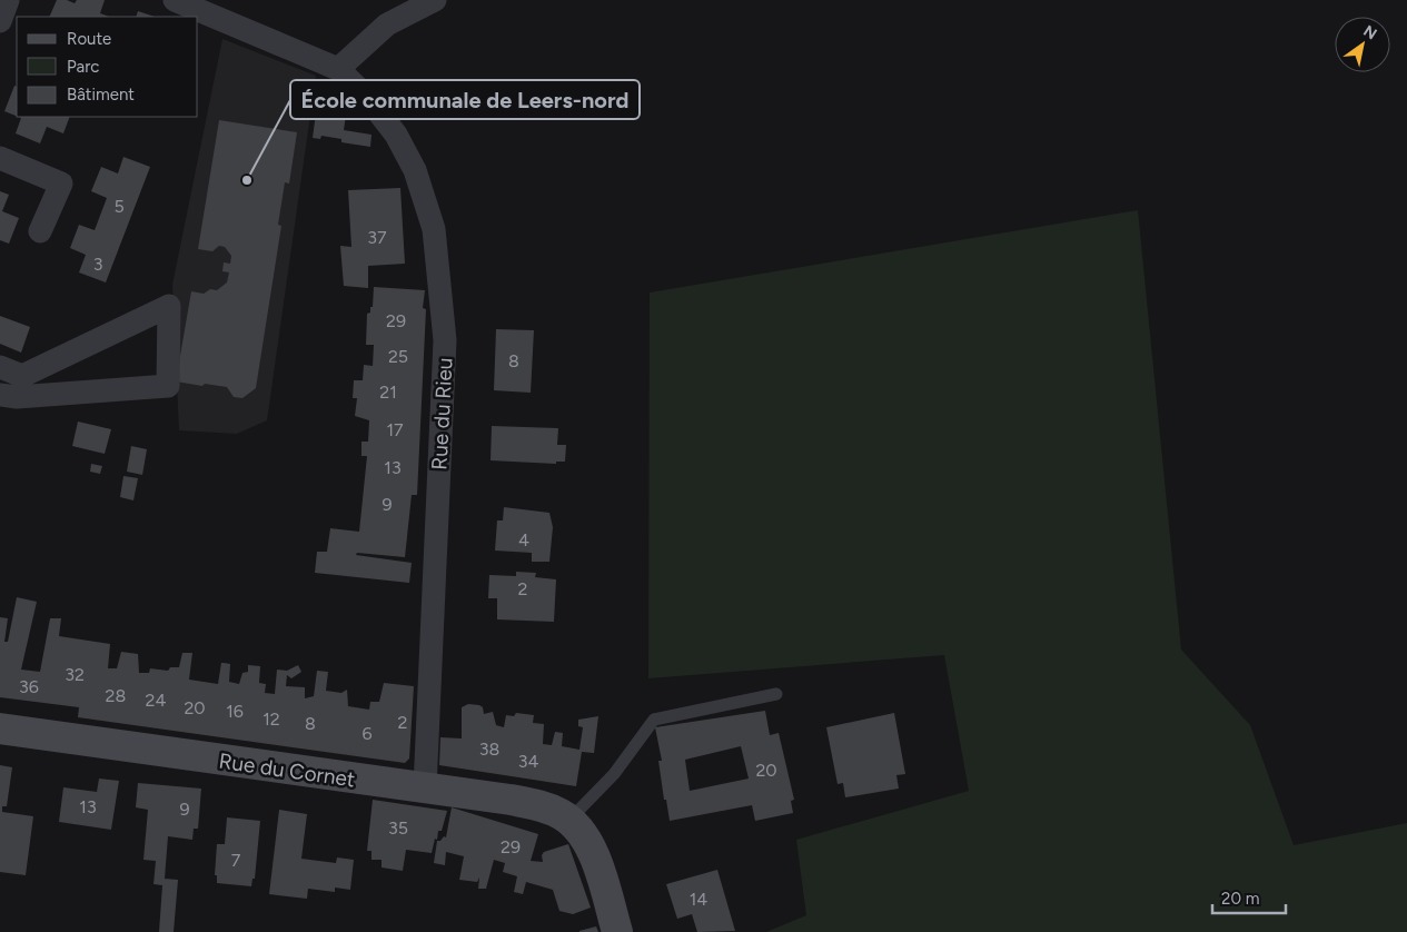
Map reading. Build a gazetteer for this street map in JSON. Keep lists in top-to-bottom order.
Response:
{
  "streets": {
    "street": ["Rue du Rieu", "Rue du Cornet"]
  },
  "crossings": [
    ["Rue du Rieu", "Rue du Cornet"]
  ],
  "places": ["École communale de Leers-nord"],
  "house_numbers": [
    "5",
    "37",
    "3",
    "29",
    "25",
    "8",
    "21",
    "17",
    "13",
    "9",
    "4",
    "2",
    "32",
    "36",
    "28",
    "24",
    "20",
    "16",
    "12",
    "2",
    "8",
    "6",
    "38",
    "34",
    "20",
    "13",
    "9",
    "35",
    "29",
    "7",
    "14"
  ],
  "legend": ["Route", "Parc", "Bâtiment"],
  "scale_bar": "20 m",
  "north": "top right"
}
